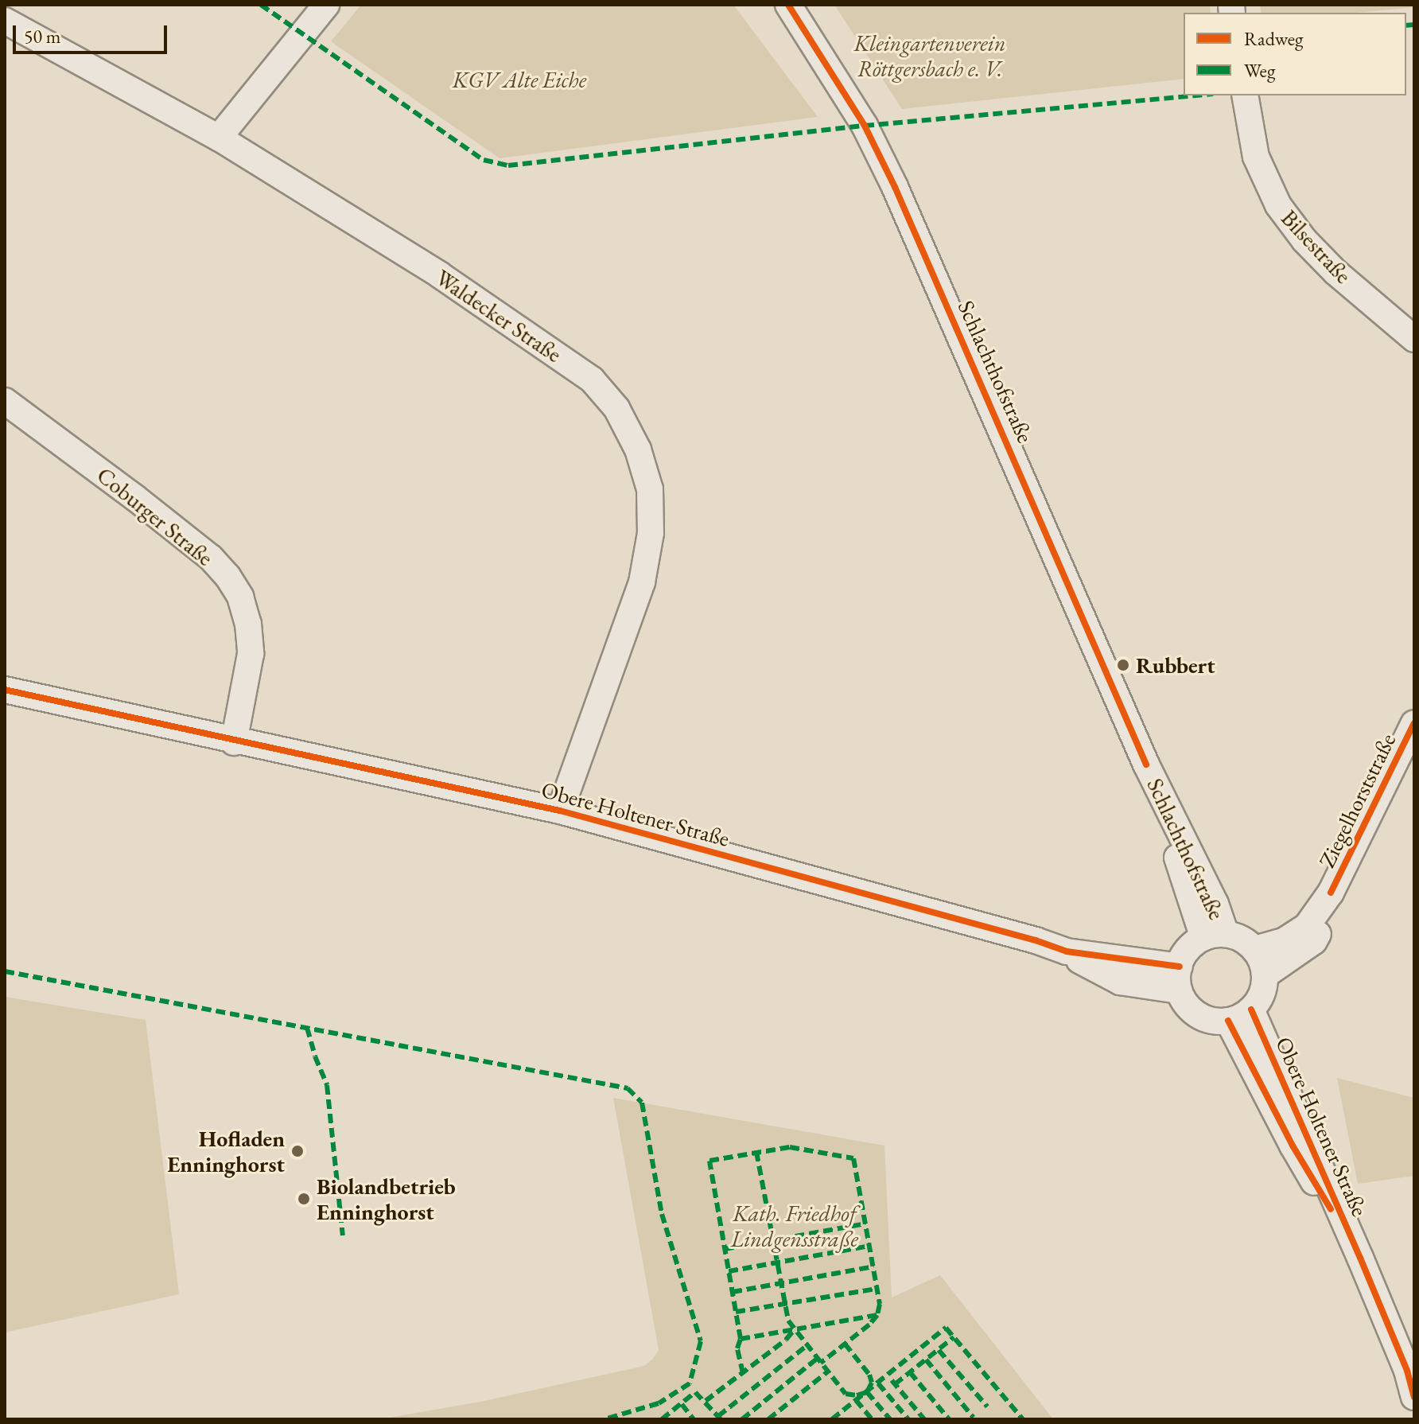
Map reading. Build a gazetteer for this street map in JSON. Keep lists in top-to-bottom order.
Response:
{
  "streets": {
    "street": [
      "Bilsestraße",
      "Waldecker Straße",
      "Schlachthofstraße",
      "Coburger Straße",
      "Ziegelhorststraße",
      "Obere Holtener Straße"
    ]
  },
  "crossings": [
    ["Waldecker Straße", "Obere Holtener Straße"],
    ["Schlachthofstraße", "Ziegelhorststraße"],
    ["Schlachthofstraße", "Obere Holtener Straße"],
    ["Coburger Straße", "Obere Holtener Straße"],
    ["Ziegelhorststraße", "Obere Holtener Straße"]
  ],
  "parks": ["Kleingartenverein Röttgersbach e. V.", "KGV Alte Eiche", "Kath. Friedhof Lindgensstraße"],
  "places": ["Rubbert", "Hofladen Enninghorst", "Biolandbetrieb Enninghorst"],
  "legend": ["Radweg", "Weg"],
  "scale_bar": "50 m"
}
